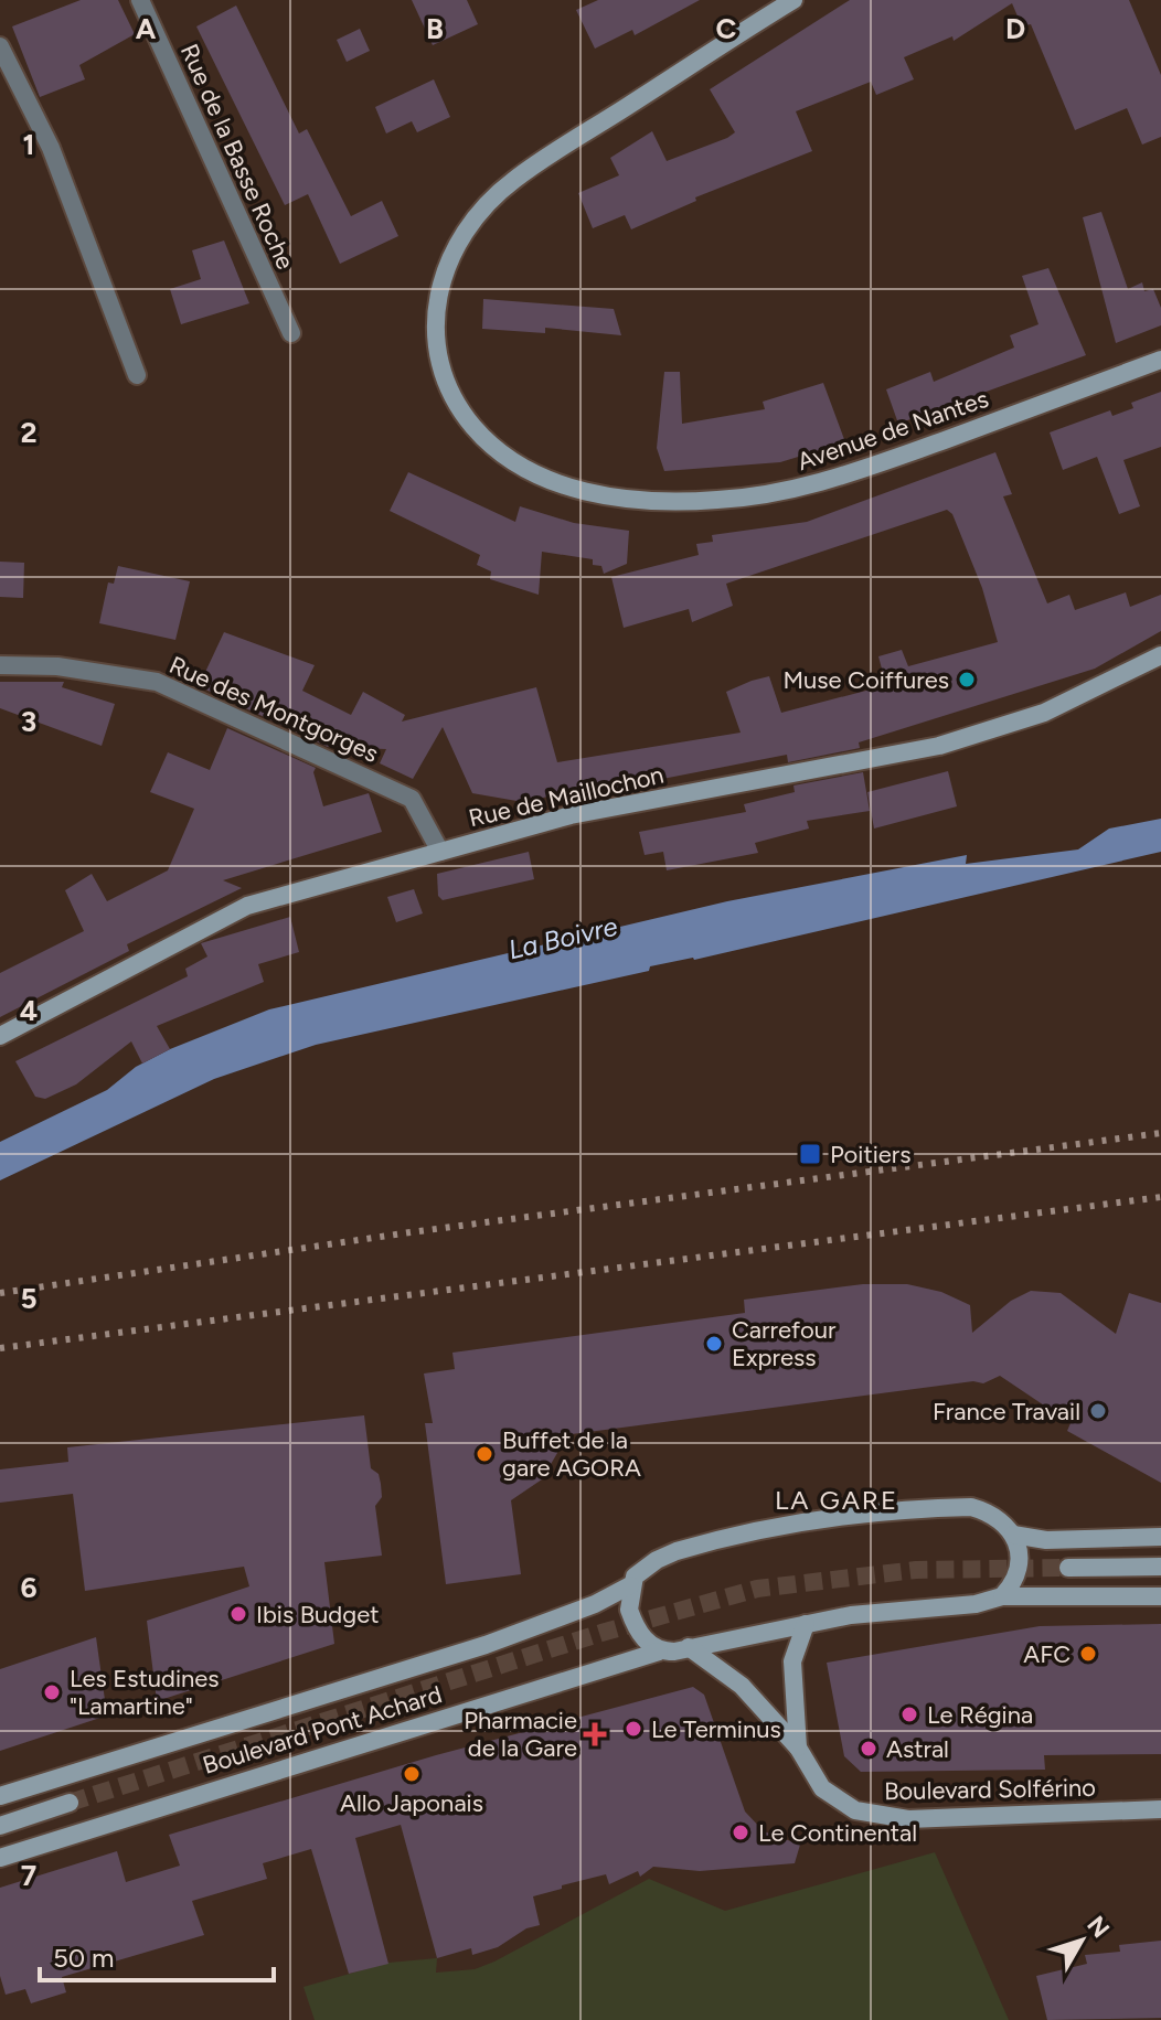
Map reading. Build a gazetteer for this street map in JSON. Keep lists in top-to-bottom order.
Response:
{
  "streets": {
    "street": [
      "Rue de la Basse Roche",
      "Avenue de Nantes",
      "Rue des Montgorges",
      "Rue de Maillochon",
      "Boulevard Pont Achard",
      "Boulevard Solférino"
    ]
  },
  "crossings": [
    ["Rue des Montgorges", "Rue de Maillochon"],
    ["Boulevard Pont Achard", "Boulevard Solférino"]
  ],
  "districts": ["LA GARE"],
  "water": ["La Boivre"],
  "places": {
    "other": [
      "Muse Coiffures",
      "Carrefour Express",
      "France Travail",
      "Buffet de la gare AGORA",
      "Ibis Budget",
      "AFC",
      "Les Estudines \"Lamartine\"",
      "Le Régina",
      "Le Terminus",
      "Astral",
      "Allo Japonais",
      "Le Continental"
    ],
    "transit": ["Poitiers"],
    "health": ["Pharmacie de la Gare"]
  },
  "scale_bar": "50 m",
  "north": "top right",
  "grid": {
    "columns": [
      "A",
      "B",
      "C",
      "D"
    ],
    "rows": [
      "1",
      "2",
      "3",
      "4",
      "5",
      "6",
      "7"
    ]
  }
}
